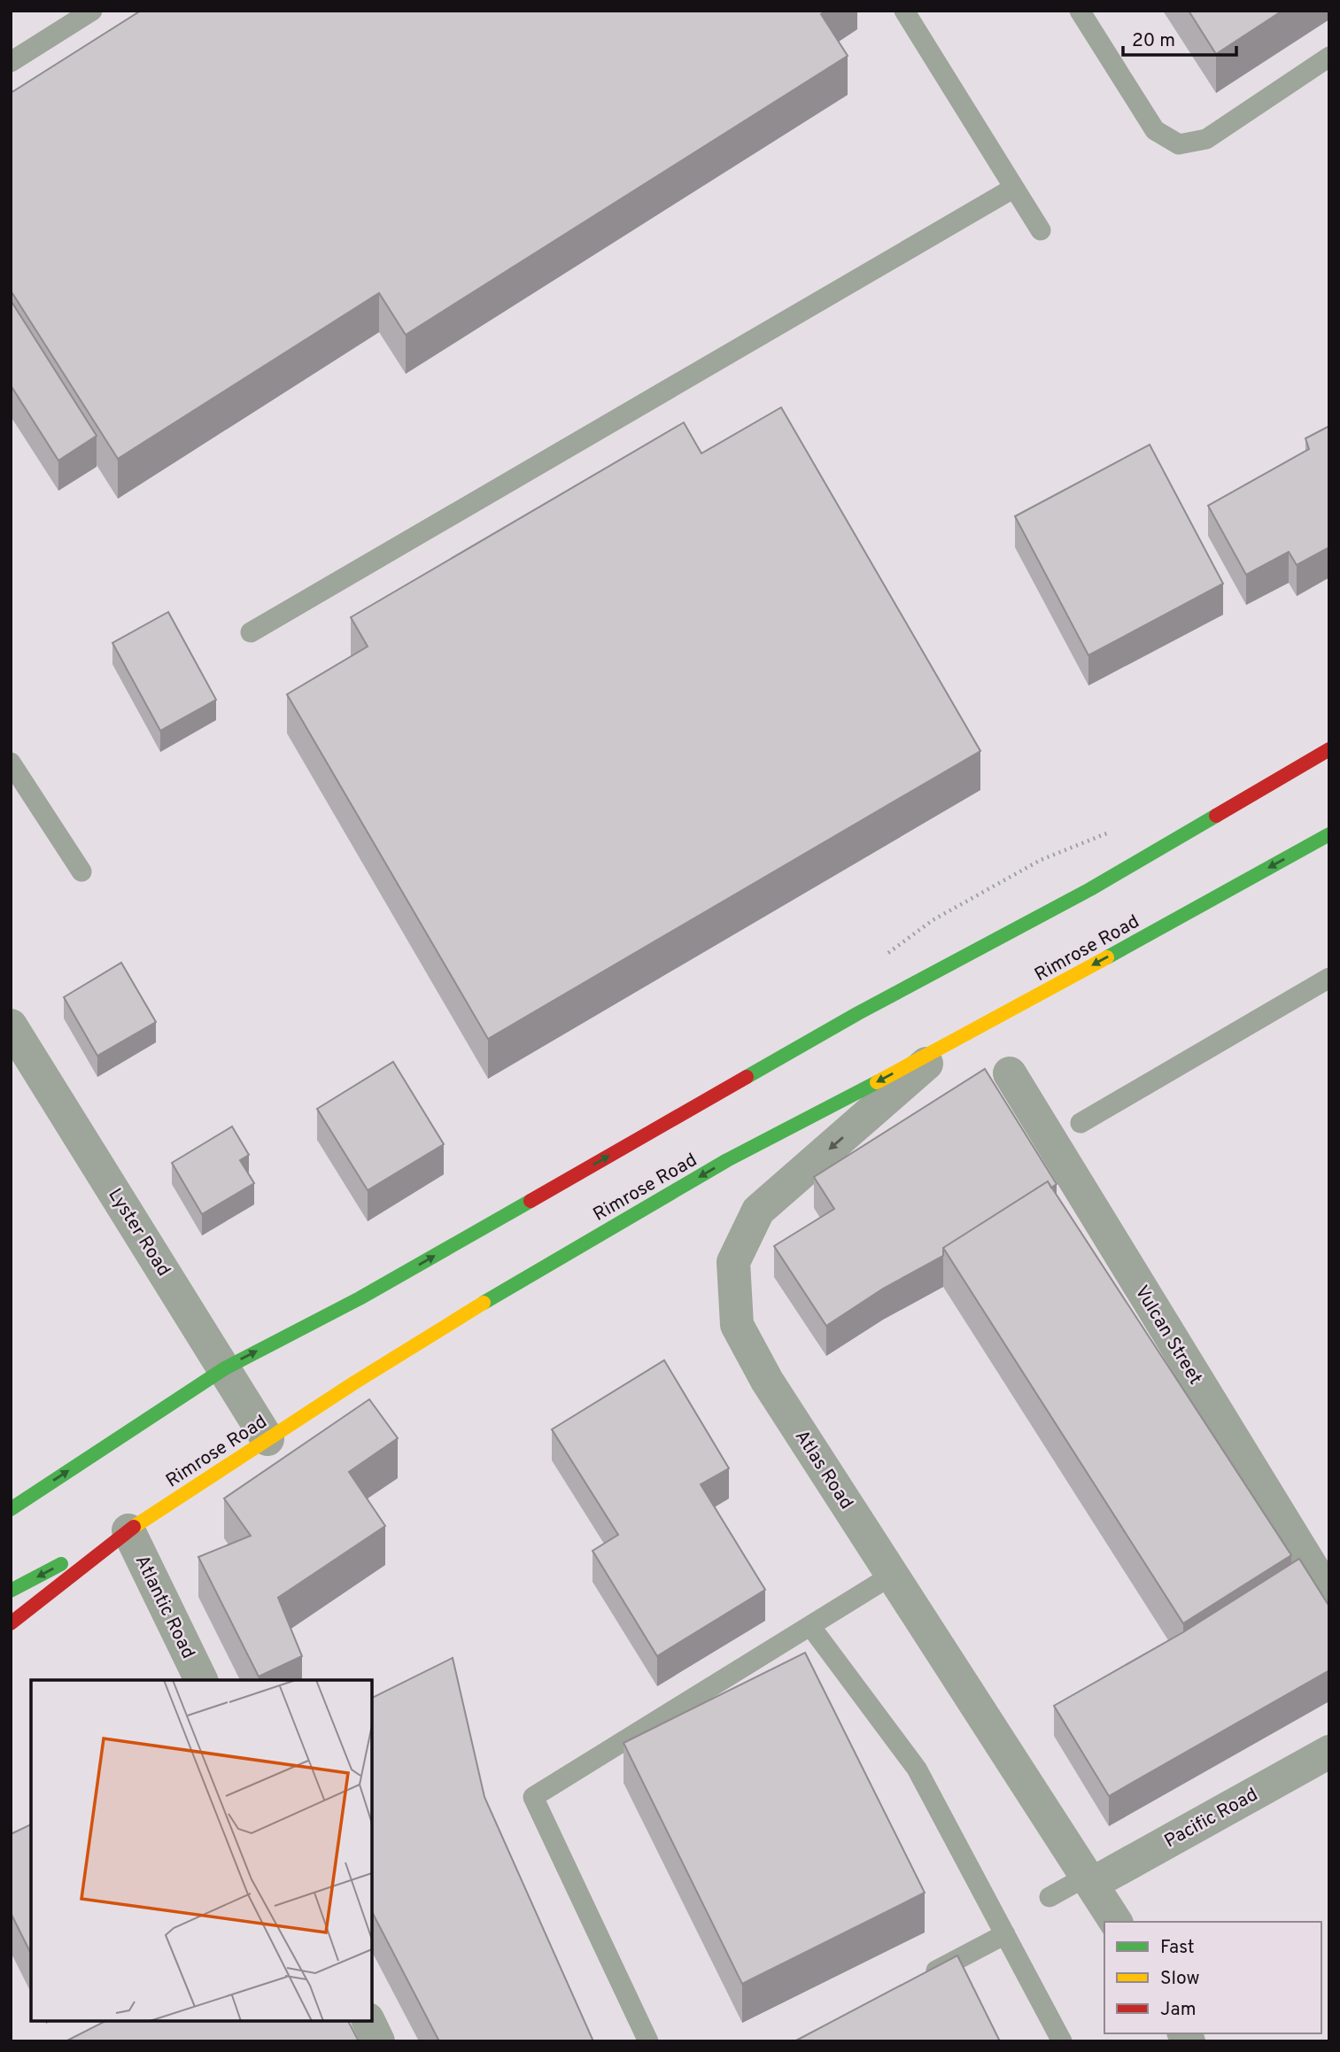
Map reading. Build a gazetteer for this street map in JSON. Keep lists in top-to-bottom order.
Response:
{
  "streets": {
    "highway": ["Rimrose Road"],
    "street": [
      "Lyster Road",
      "Vulcan Street",
      "Atlas Road",
      "Atlantic Road",
      "Pacific Road"
    ]
  },
  "crossings": [
    ["Rimrose Road", "Lyster Road"],
    ["Rimrose Road", "Atlas Road"],
    ["Rimrose Road", "Atlantic Road"],
    ["Atlas Road", "Pacific Road"]
  ],
  "legend": ["Fast", "Slow", "Jam"],
  "scale_bar": "20 m"
}
